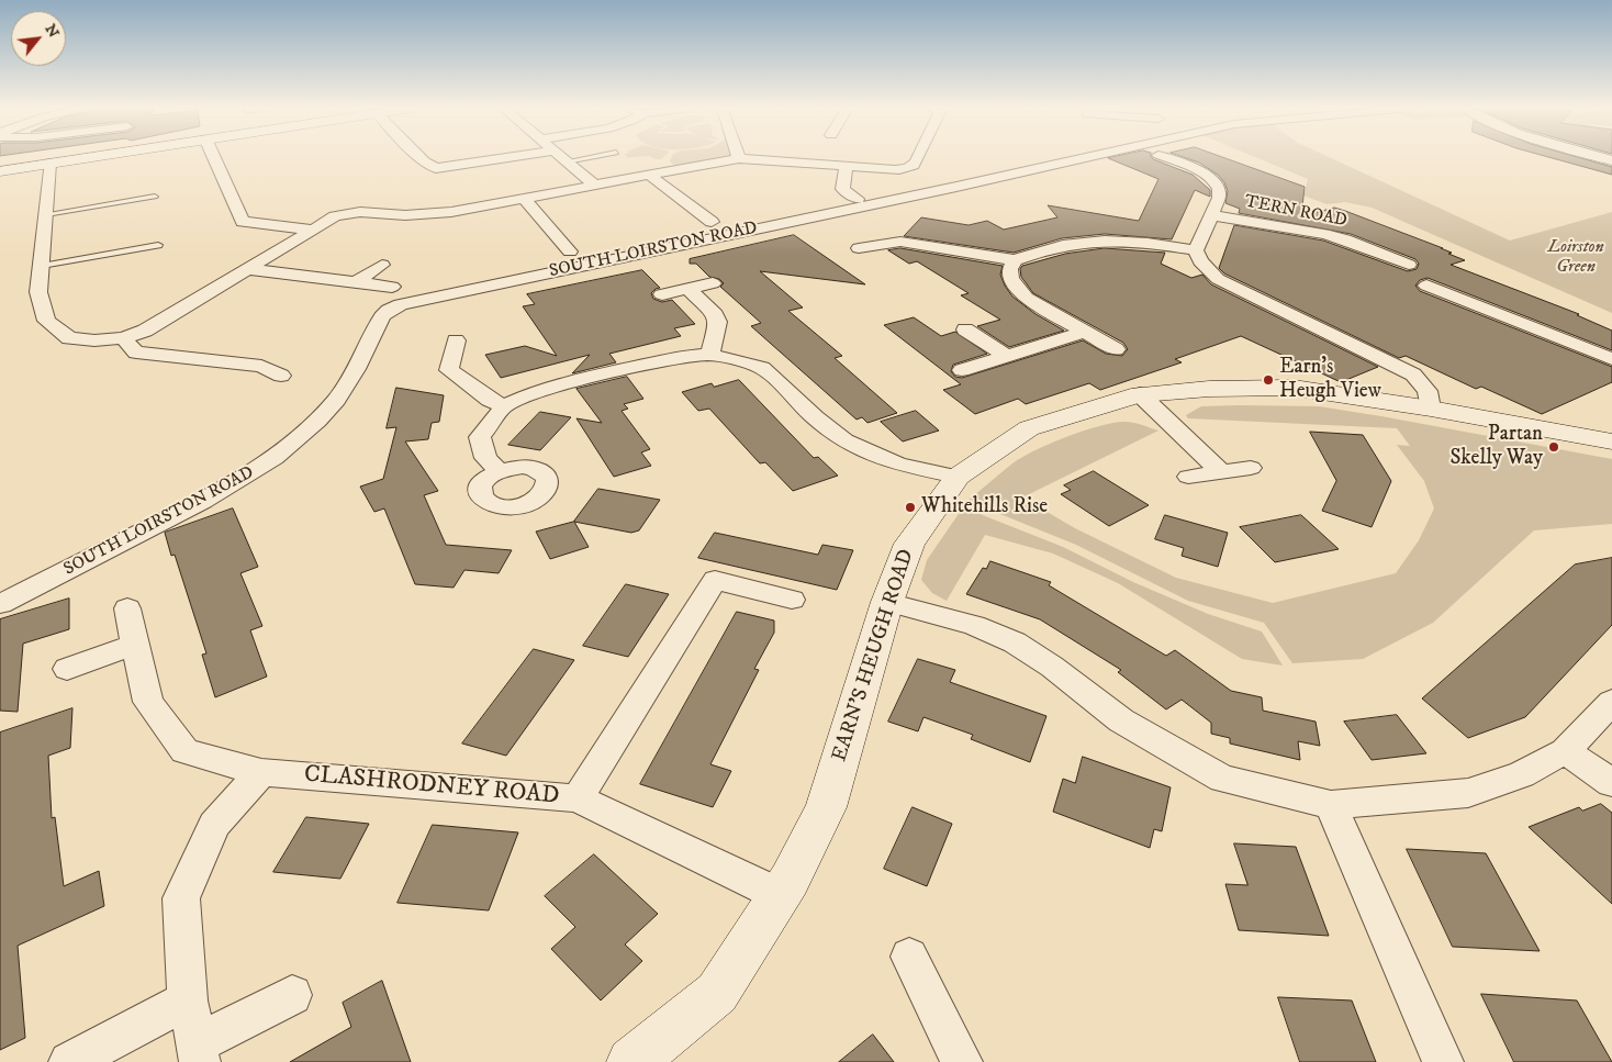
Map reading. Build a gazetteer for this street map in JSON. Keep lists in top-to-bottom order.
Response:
{
  "streets": {
    "street": [
      "TERN ROAD",
      "SOUTH LOIRSTON ROAD",
      "EARN'S HEUGH ROAD",
      "CLASHRODNEY ROAD"
    ]
  },
  "crossings": [
    ["EARN'S HEUGH ROAD", "CLASHRODNEY ROAD"]
  ],
  "parks": ["Loirston Green"],
  "places": ["Earn's Heugh View", "Partan Skelly Way", "Whitehills Rise"],
  "north": "top right"
}
